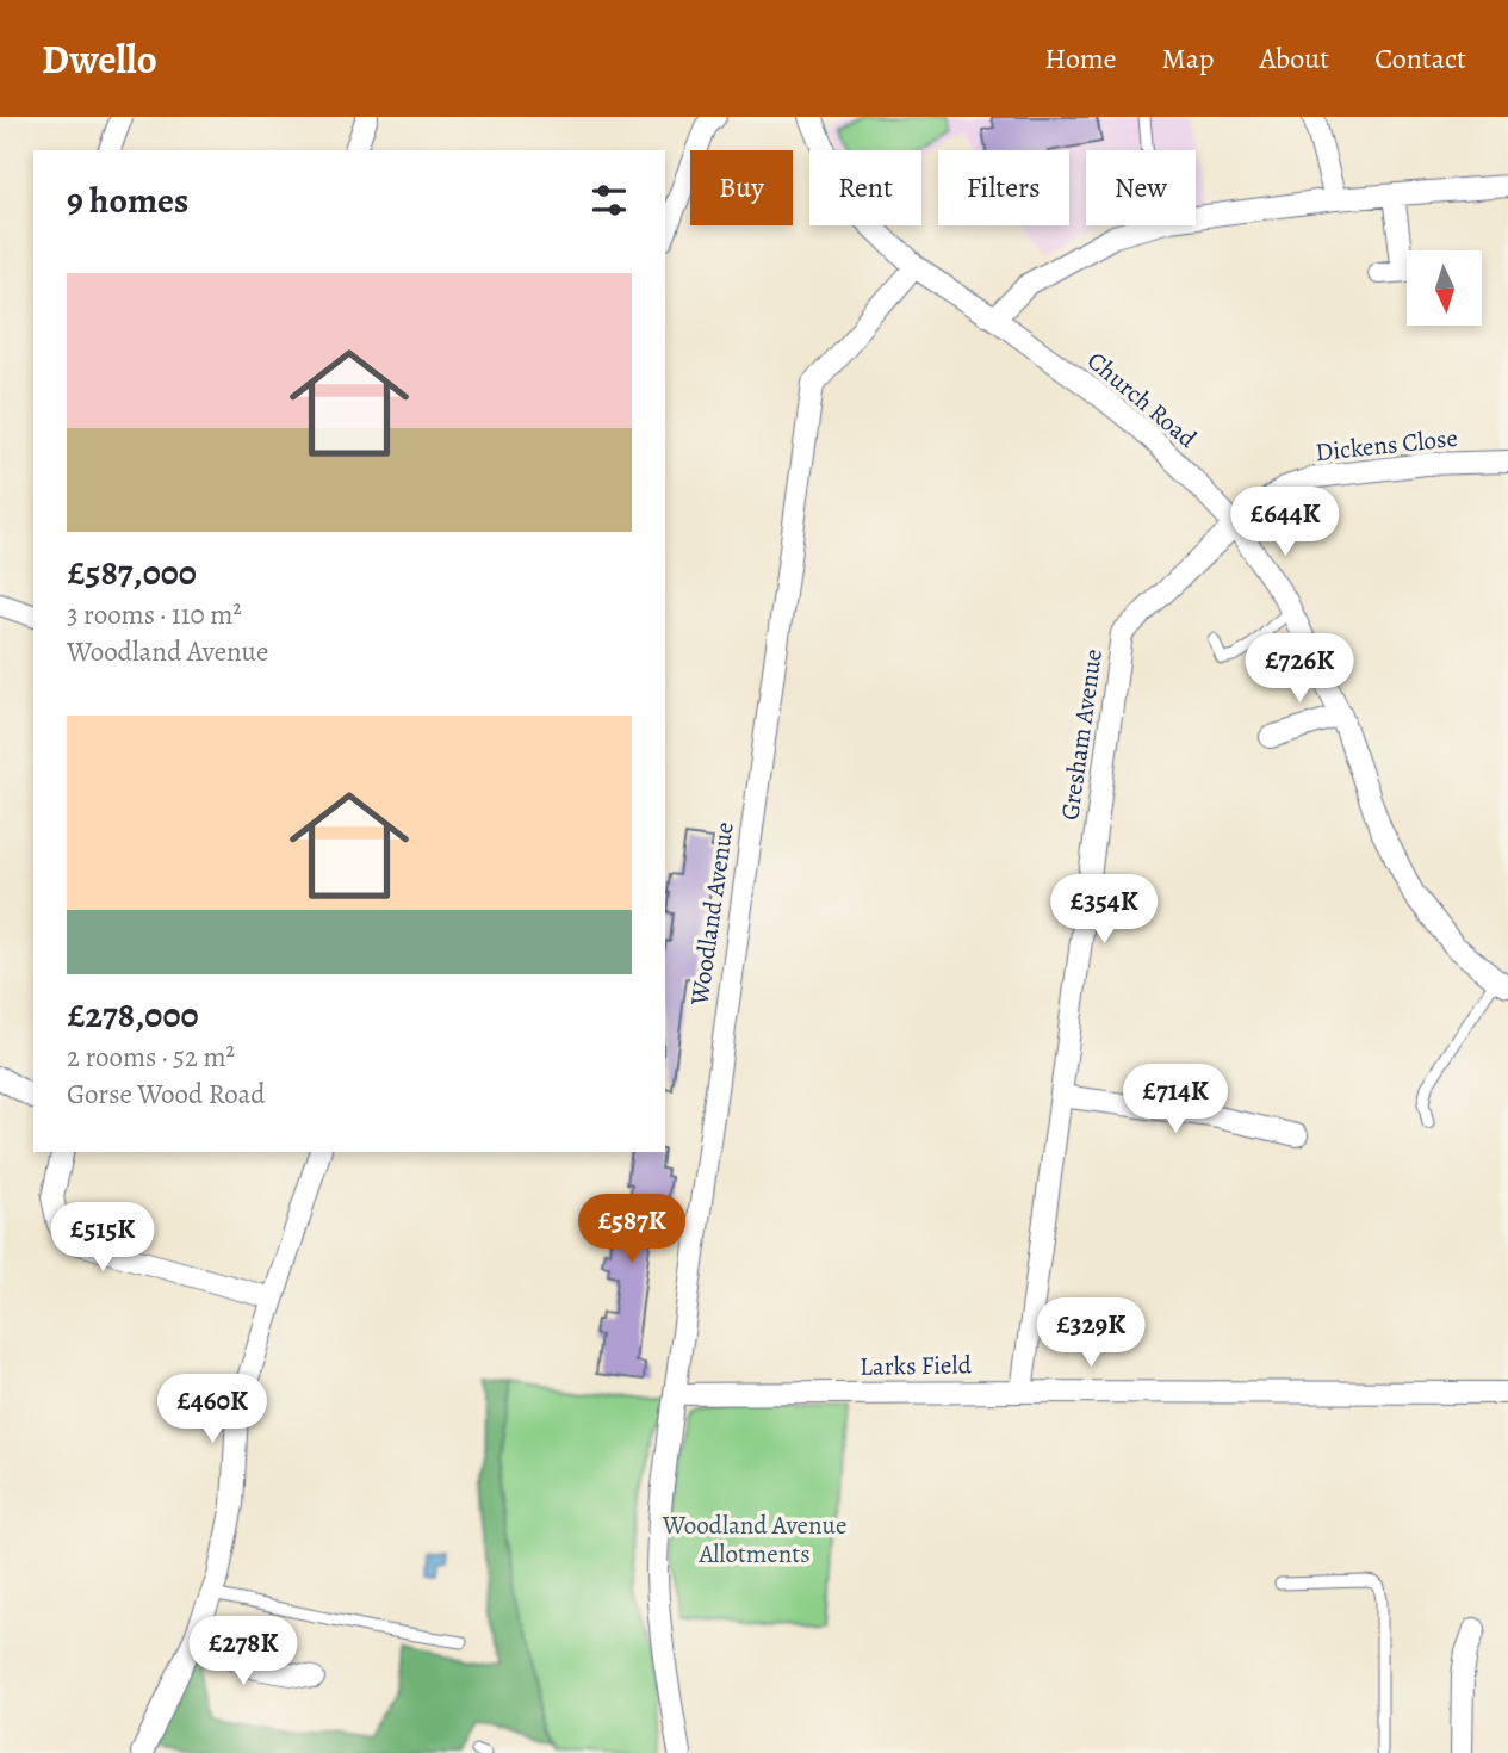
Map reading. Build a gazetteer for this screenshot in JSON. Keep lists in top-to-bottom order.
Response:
{
  "streets": {
    "street": [
      "Church Road",
      "Dickens Close",
      "Gresham Avenue",
      "Woodland Avenue",
      "Larks Field"
    ]
  },
  "crossings": [
    ["Church Road", "Dickens Close"],
    ["Church Road", "Gresham Avenue"],
    ["Church Road", "Woodland Avenue"],
    ["Dickens Close", "Gresham Avenue"],
    ["Gresham Avenue", "Larks Field"],
    ["Woodland Avenue", "Larks Field"]
  ],
  "parks": ["Woodland Avenue Allotments"],
  "north": "bottom",
  "page": {
    "header": "Dwello",
    "nav": [
      "Home",
      "Map",
      "About",
      "Contact"
    ],
    "chip": [
      "Buy",
      "Rent",
      "Filters",
      "New"
    ],
    "heading": "9 homes",
    "list": [
      {
        "name": "£587,000",
        "note": "3 rooms · 110 m² · Woodland Avenue"
      },
      {
        "name": "£278,000",
        "note": "2 rooms · 52 m² · Gorse Wood Road"
      }
    ],
    "price": [
      "£644K",
      "£726K",
      "£354K",
      "£714K",
      "£587K",
      "£515K",
      "£329K",
      "£460K",
      "£278K"
    ]
  }
}
